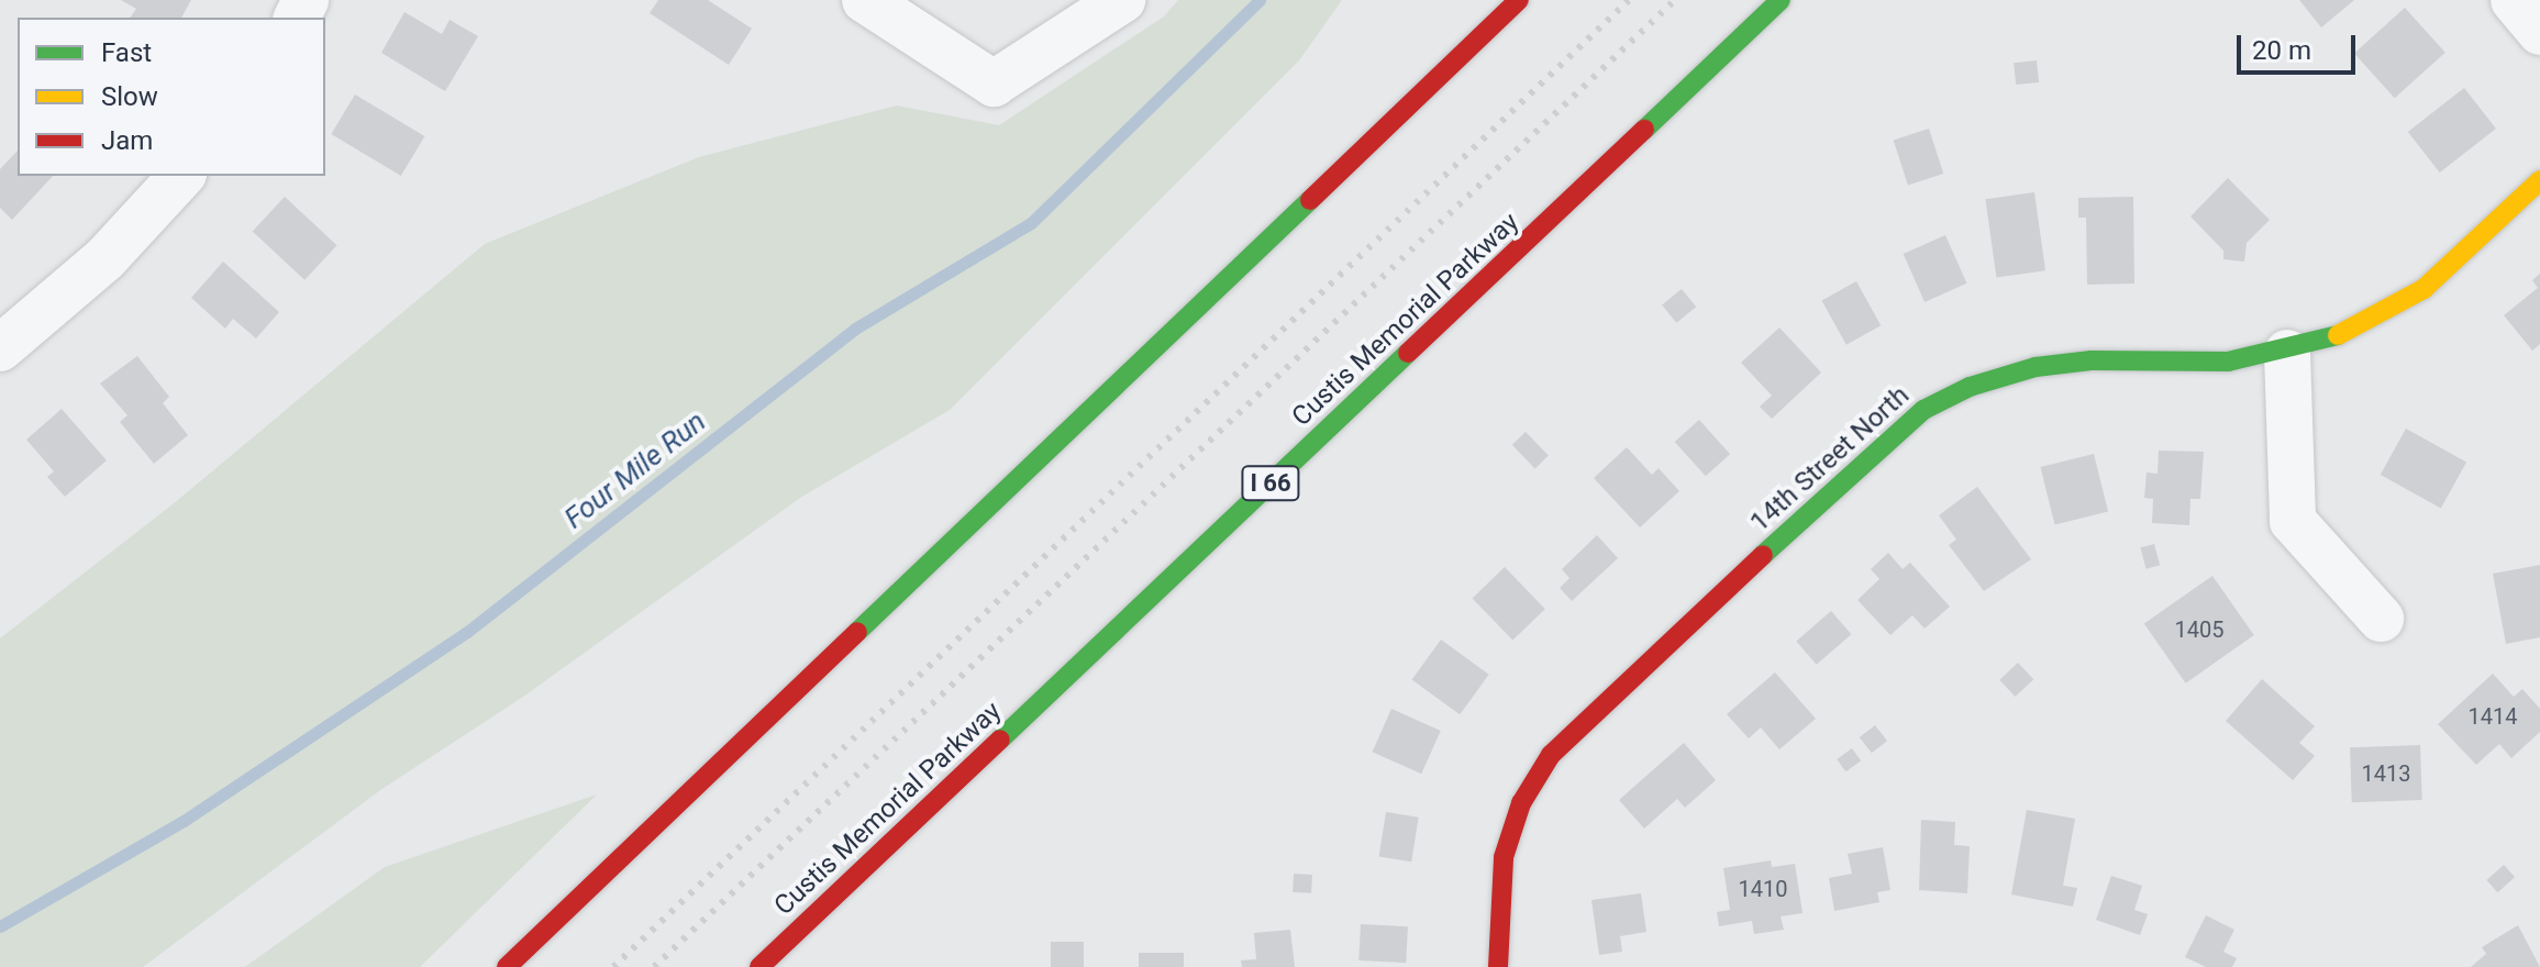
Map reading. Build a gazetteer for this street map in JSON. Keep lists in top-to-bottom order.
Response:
{
  "streets": {
    "main road": ["Custis Memorial Parkway", "14th Street North", "I 66"]
  },
  "water": ["Four Mile Run"],
  "house_numbers": [
    "1405",
    "1414",
    "1413",
    "1410"
  ],
  "legend": ["Fast", "Slow", "Jam"],
  "scale_bar": "20 m"
}
